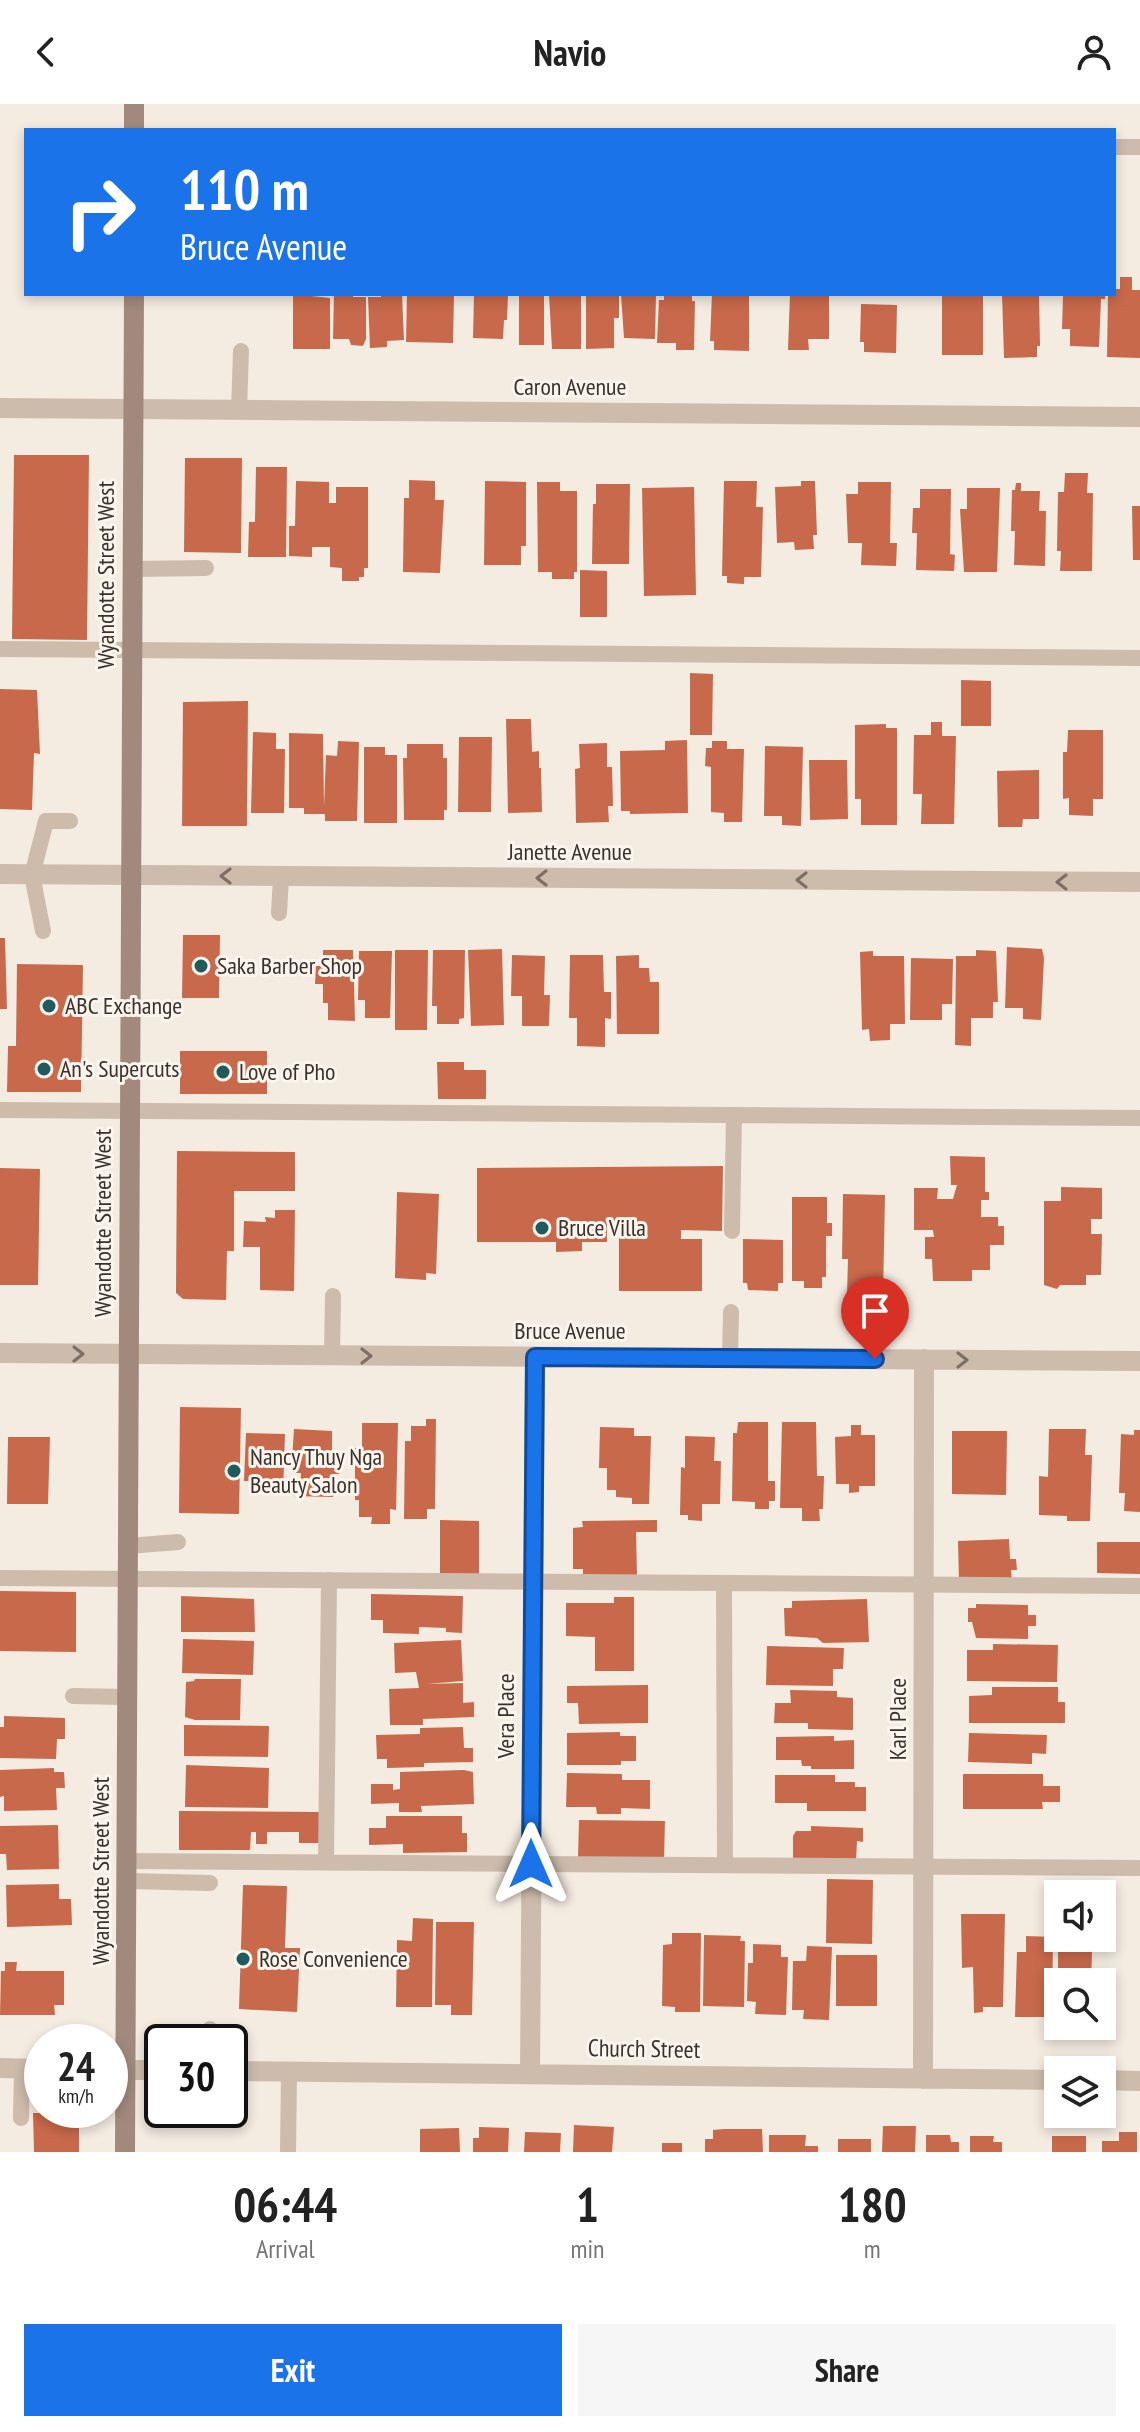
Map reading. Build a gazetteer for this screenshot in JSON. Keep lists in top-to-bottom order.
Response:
{
  "streets": {
    "main road": ["Wyandotte Street West"],
    "street": [
      "Caron Avenue",
      "Janette Avenue",
      "Bruce Avenue",
      "Vera Place",
      "Karl Place",
      "Church Street"
    ]
  },
  "crossings": [
    ["Caron Avenue", "Wyandotte Street West"],
    ["Wyandotte Street West", "Janette Avenue"],
    ["Wyandotte Street West", "Bruce Avenue"],
    ["Bruce Avenue", "Vera Place"],
    ["Bruce Avenue", "Karl Place"],
    ["Vera Place", "Church Street"],
    ["Karl Place", "Church Street"]
  ],
  "one_way": ["Janette Avenue", "Bruce Avenue"],
  "places": [
    "Saka Barber Shop",
    "ABC Exchange",
    "An's Supercuts",
    "Love of Pho",
    "Bruce Villa",
    "Nancy Thuy Nga Beauty Salon",
    "Rose Convenience"
  ],
  "page": {
    "header": "Navio",
    "turn": ["110 m", "Bruce Avenue"],
    "speed": "24 km/h",
    "limit": "30",
    "eta": [
      "06:44",
      "Arrival",
      "1",
      "min",
      "180",
      "m"
    ],
    "buttons": ["Exit", "Share"]
  }
}
